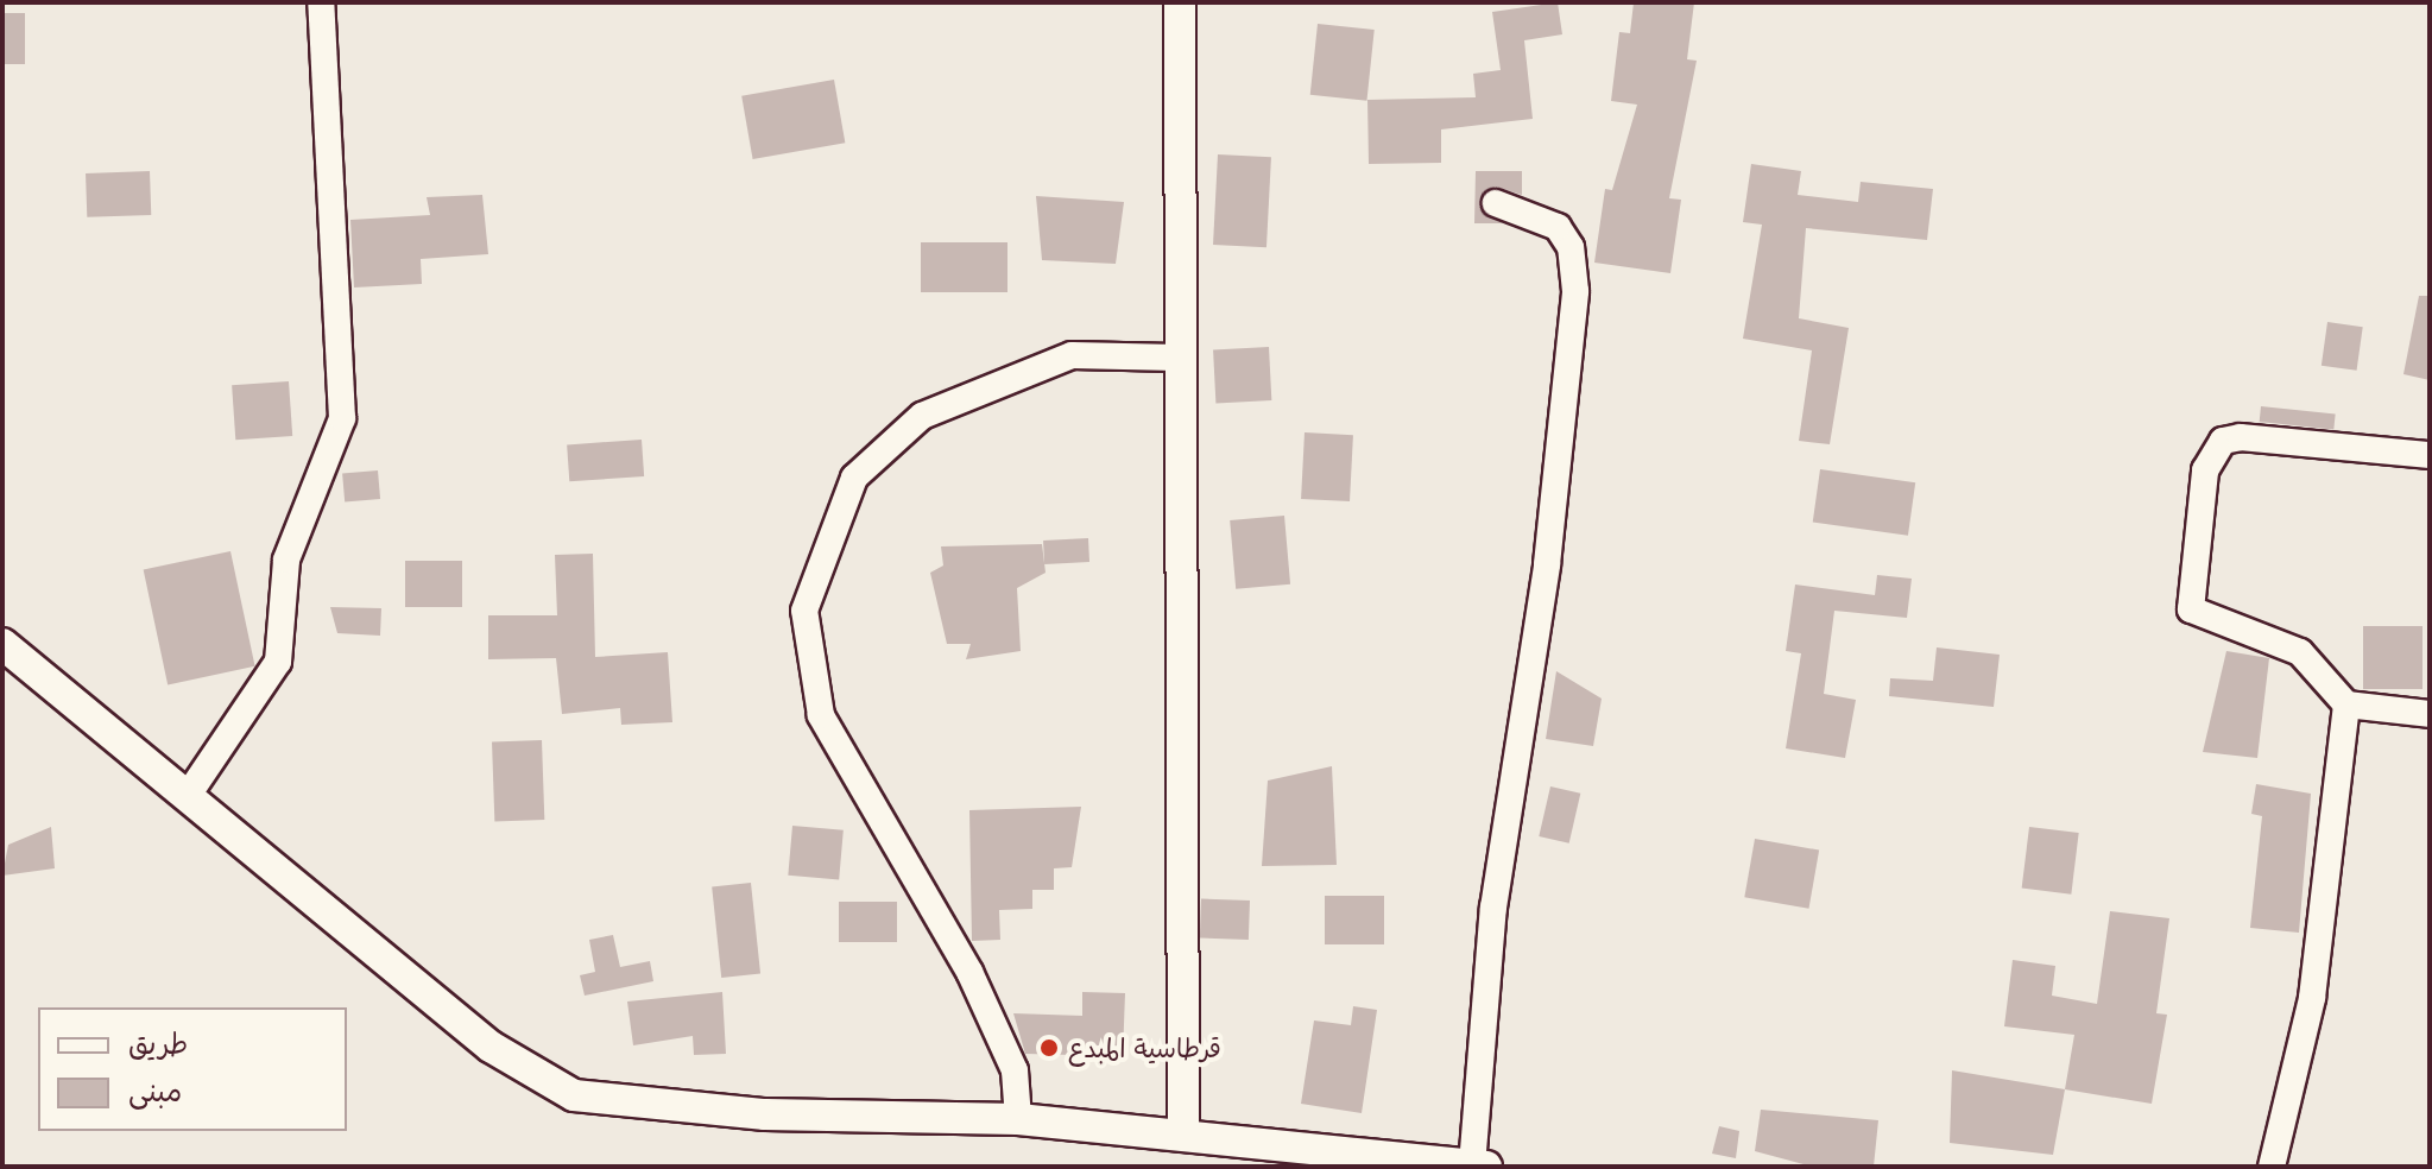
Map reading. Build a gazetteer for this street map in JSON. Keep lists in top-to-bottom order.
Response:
{
  "places": ["قرطاسية المبدع"],
  "legend": ["طريق", "مبنى"]
}
